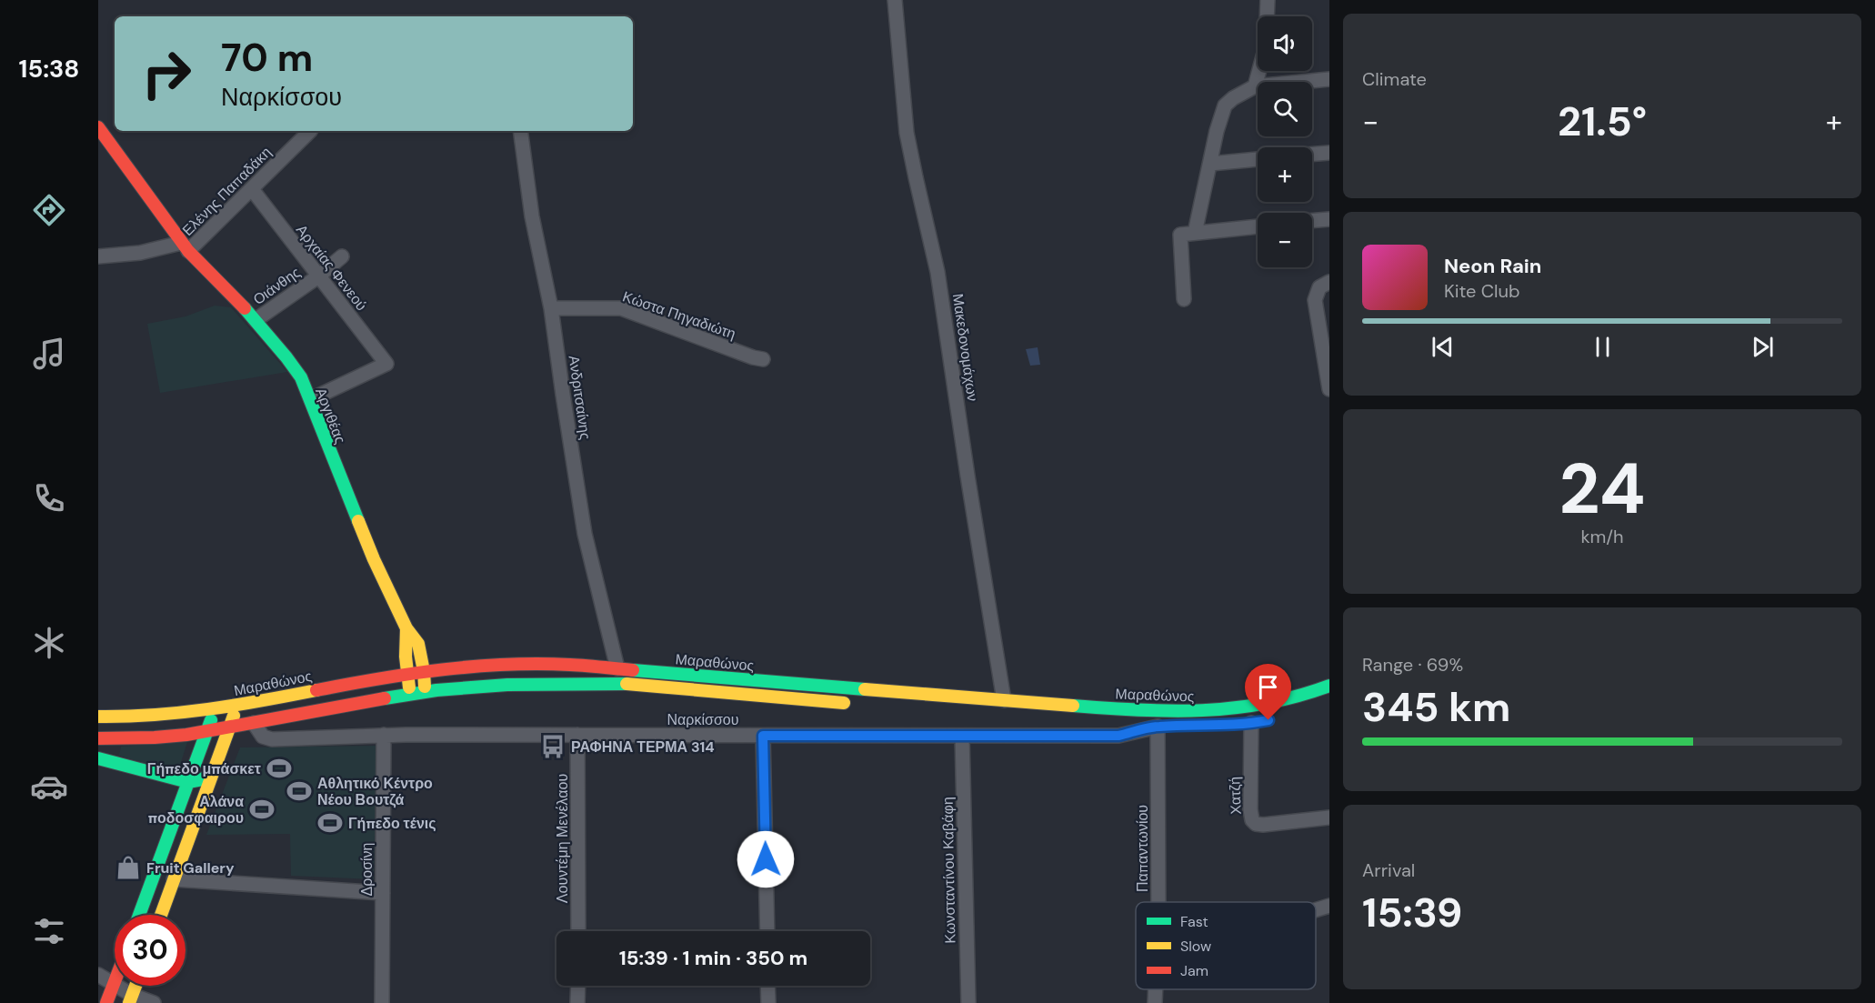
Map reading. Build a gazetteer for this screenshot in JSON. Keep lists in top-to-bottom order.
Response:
{
  "streets": {
    "main road": ["Αργιθέας", "Μαραθώνος"],
    "street": [
      "Ελένης Παπαδάκη",
      "Αρχαίας Φενεού",
      "Οιάνθης",
      "Κώστα Πηγαδιώτη",
      "Μακεδονομάχων",
      "Ανδριτσαίνης",
      "Ναρκίσσου",
      "Χατζή",
      "Λουντέμη Μενέλαου",
      "Παπαντωνίου",
      "Δροσίνη",
      "Κωνσταντίνου Καβάφη"
    ]
  },
  "crossings": [
    ["Ελένης Παπαδάκη", "Αρχαίας Φενεού"],
    ["Ελένης Παπαδάκη", "Αργιθέας"],
    ["Αρχαίας Φενεού", "Οιάνθης"],
    ["Αρχαίας Φενεού", "Αργιθέας"],
    ["Οιάνθης", "Αργιθέας"],
    ["Κώστα Πηγαδιώτη", "Ανδριτσαίνης"],
    ["Μακεδονομάχων", "Μαραθώνος"],
    ["Ανδριτσαίνης", "Μαραθώνος"],
    ["Αργιθέας", "Μαραθώνος"],
    ["Μαραθώνος", "Ναρκίσσου"],
    ["Μαραθώνος", "Παπαντωνίου"],
    ["Ναρκίσσου", "Λουντέμη Μενέλαου"],
    ["Ναρκίσσου", "Παπαντωνίου"],
    ["Ναρκίσσου", "Δροσίνη"],
    ["Ναρκίσσου", "Κωνσταντίνου Καβάφη"]
  ],
  "places": {
    "bus stop": ["ΡΑΦΗΝΑ ΤΕΡΜΑ 314"],
    "sports": [
      "Γήπεδο μπάσκετ",
      "Αθλητικό Κέντρο Νέου Βουτζά",
      "Αλάνα ποδοσφαιρου",
      "Γήπεδο τένις"
    ],
    "shop": ["Fruit Gallery"]
  },
  "legend": ["Fast", "Slow", "Jam"],
  "page": {
    "tabs": "15:38",
    "tile": [
      "Climate",
      ["24", "km/h"],
      ["Range · 69%", "345 km"],
      ["Arrival", "15:39"]
    ],
    "map_buttons": ["+", "−"],
    "turn": ["70 m", "Ναρκίσσου"],
    "heat": ["−", "21.5°", "+"],
    "song": ["Neon Rain", "Kite Club"],
    "limit": "30",
    "trip": "15:39 · 1 min · 350 m"
  }
}
